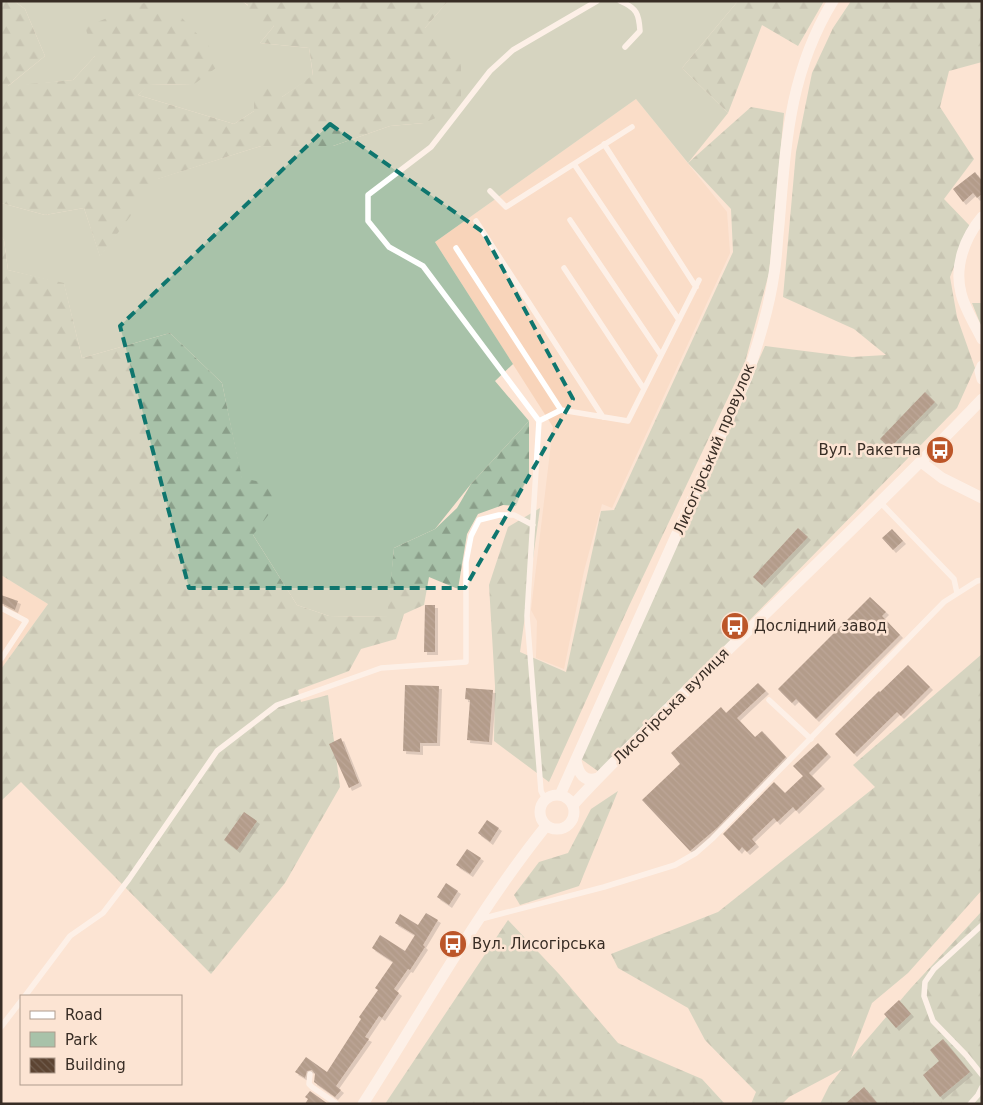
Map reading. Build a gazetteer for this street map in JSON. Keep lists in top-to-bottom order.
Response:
{
  "streets": {
    "street": ["Лисогірський провулок", "Лисогірська вулиця"]
  },
  "crossings": [
    ["Лисогірський провулок", "Лисогірська вулиця"]
  ],
  "places": {
    "bus stop": ["Вул. Ракетна", "Дослідний завод", "Вул. Лисогірська"]
  },
  "legend": ["Road", "Park", "Building"]
}
